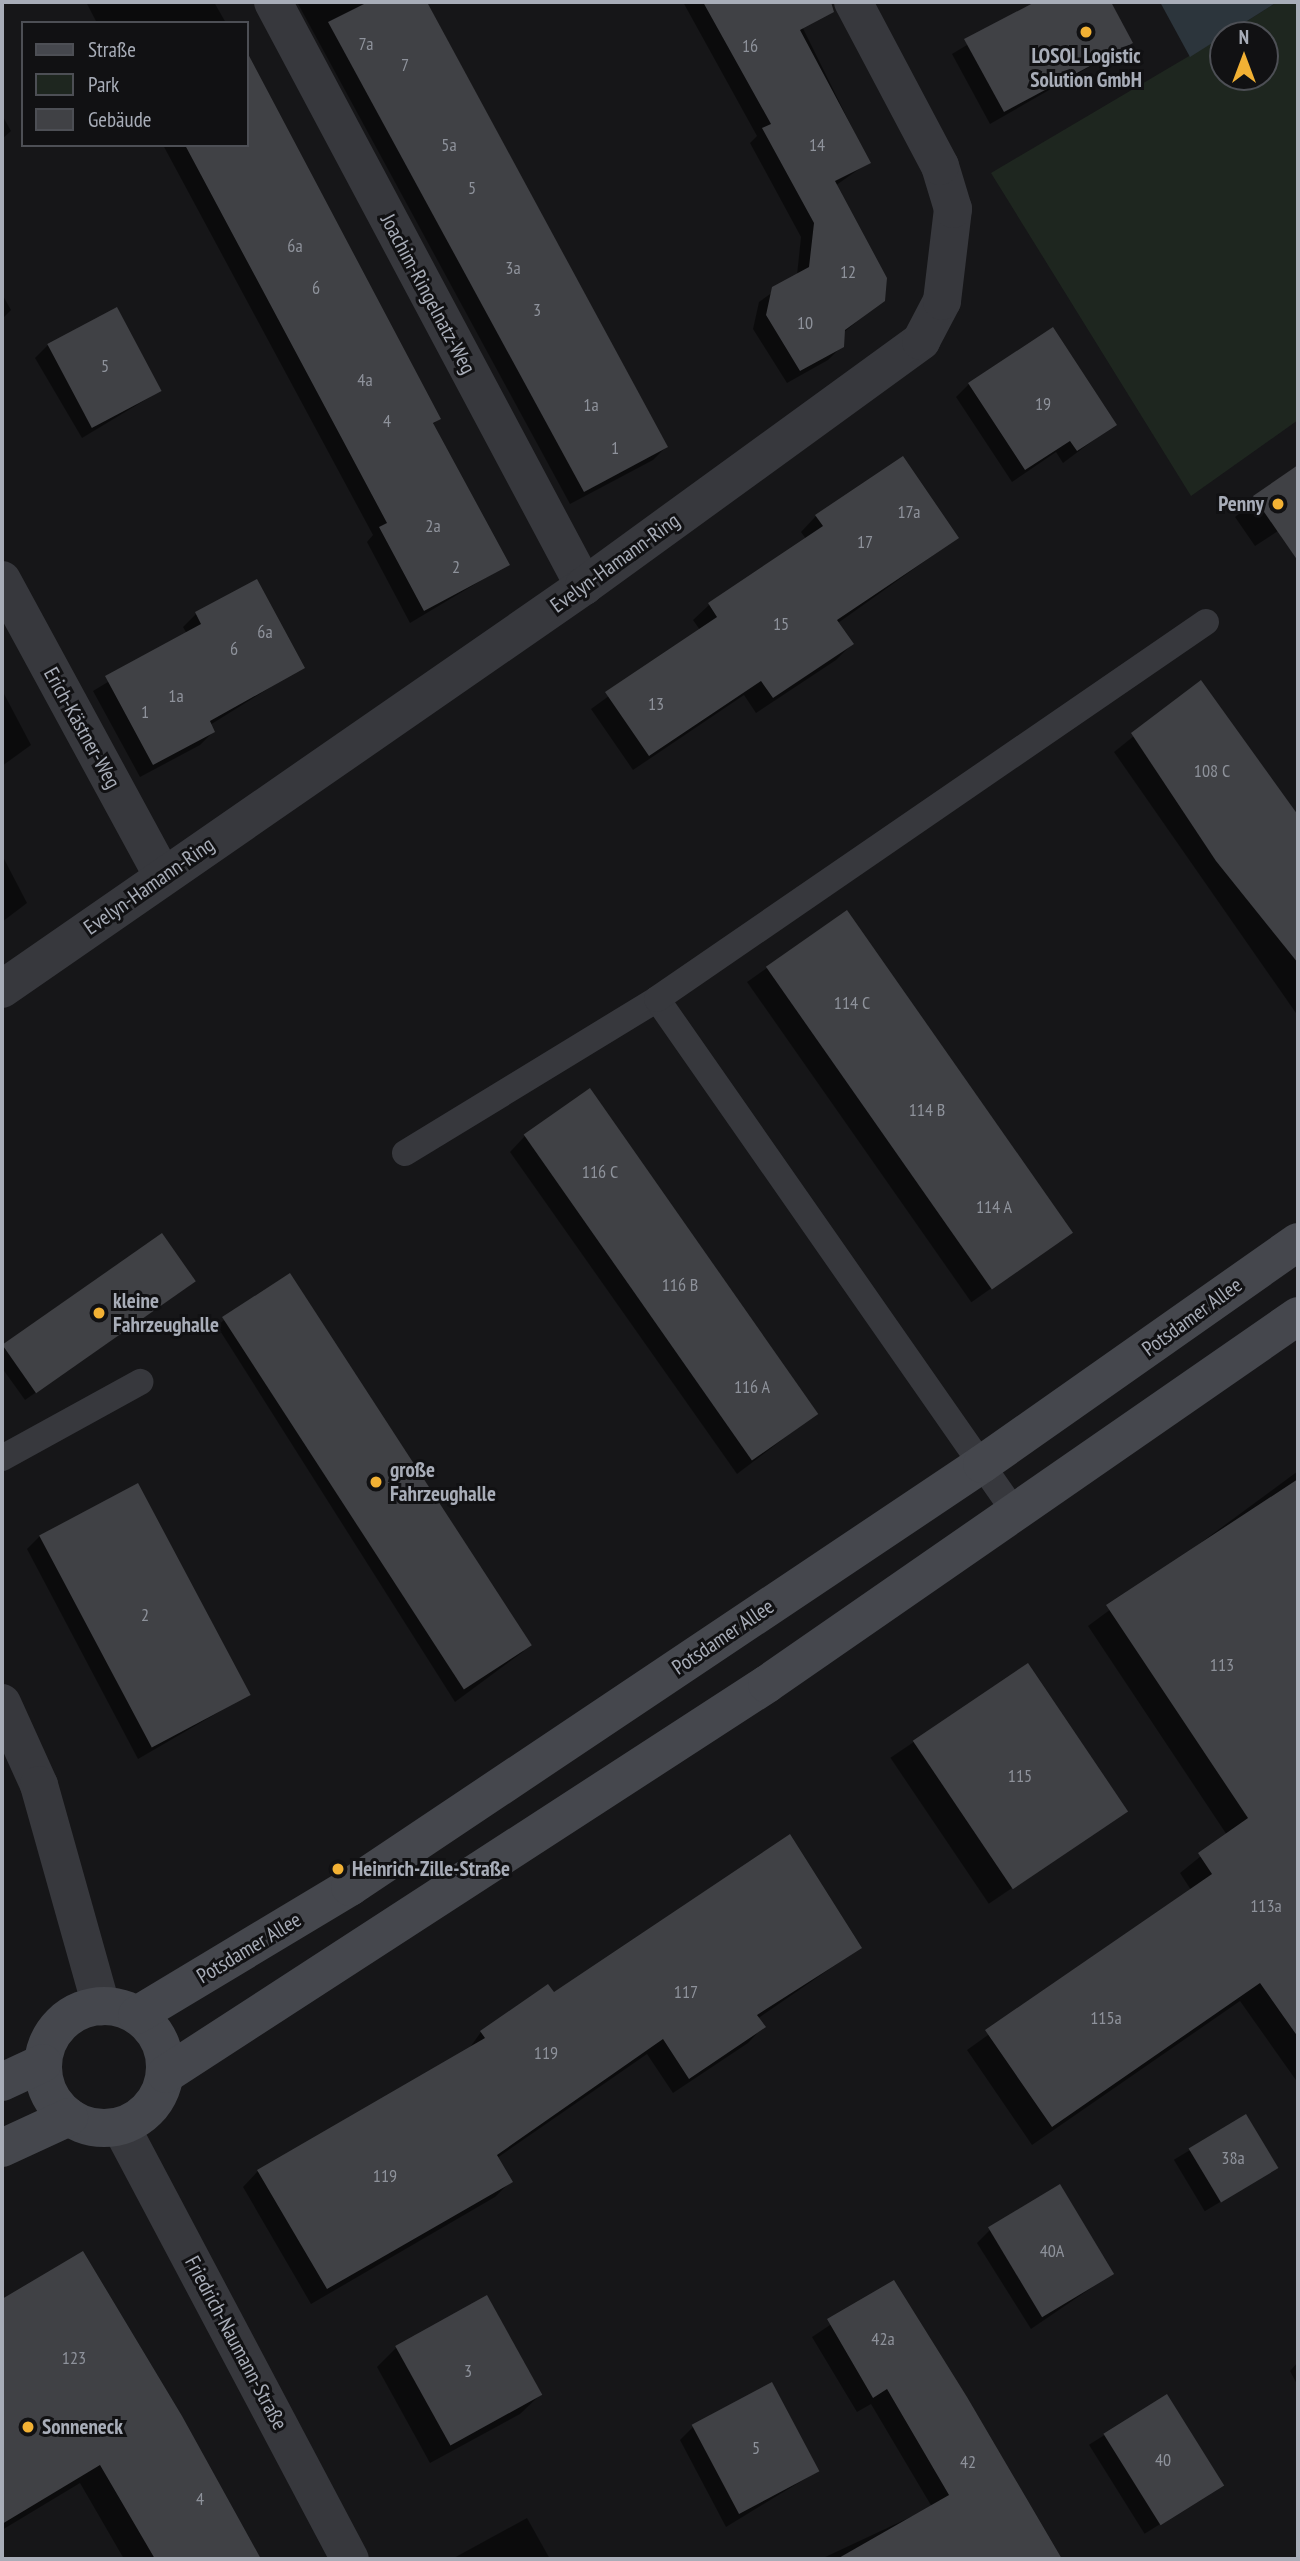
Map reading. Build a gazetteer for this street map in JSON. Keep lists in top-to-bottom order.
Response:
{
  "streets": {
    "street": [
      "Joachim-Ringelnatz-Weg",
      "Evelyn-Hamann-Ring",
      "Erich-Kästner-Weg",
      "Potsdamer Allee",
      "Friedrich-Naumann-Straße"
    ]
  },
  "crossings": [
    ["Joachim-Ringelnatz-Weg", "Evelyn-Hamann-Ring"],
    ["Evelyn-Hamann-Ring", "Erich-Kästner-Weg"],
    ["Potsdamer Allee", "Friedrich-Naumann-Straße"]
  ],
  "places": [
    "LOSOL Logistic Solution GmbH",
    "Penny",
    "kleine Fahrzeughalle",
    "große Fahrzeughalle",
    "Heinrich-Zille-Straße",
    "Sonneneck"
  ],
  "house_numbers": [
    "7a",
    "16",
    "7",
    "5a",
    "14",
    "5",
    "6a",
    "3a",
    "12",
    "6",
    "3",
    "10",
    "5",
    "4a",
    "19",
    "1a",
    "4",
    "1",
    "17a",
    "2a",
    "17",
    "2",
    "15",
    "6a",
    "6",
    "1a",
    "13",
    "1",
    "108 C",
    "114 C",
    "114 B",
    "116 C",
    "114 A",
    "116 B",
    "116 A",
    "2",
    "113",
    "115",
    "113a",
    "117",
    "115a",
    "119",
    "38a",
    "119",
    "40A",
    "42a",
    "123",
    "3",
    "5",
    "40",
    "42",
    "4"
  ],
  "legend": ["Straße", "Park", "Gebäude"],
  "north": "top"
}
